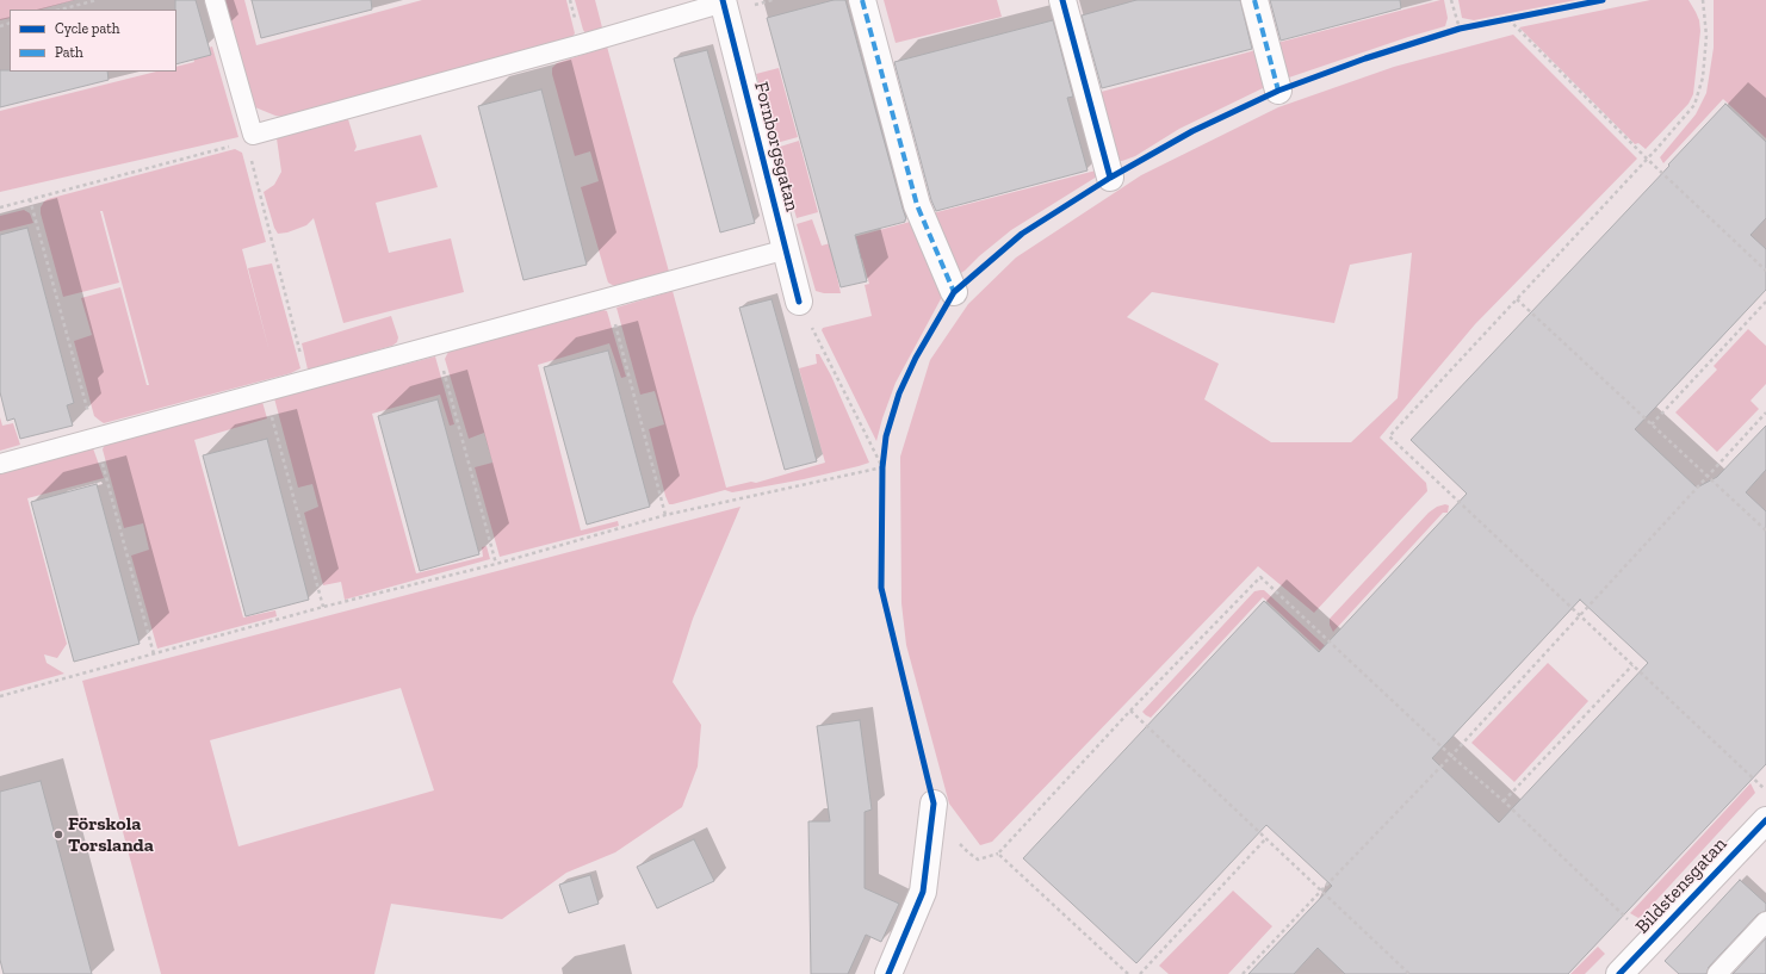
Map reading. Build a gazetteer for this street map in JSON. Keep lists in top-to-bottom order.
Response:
{
  "streets": {
    "street": ["Fornborgsgatan", "Bildstensgatan"]
  },
  "places": ["Förskola Torslanda"],
  "legend": ["Cycle path", "Path"]
}
